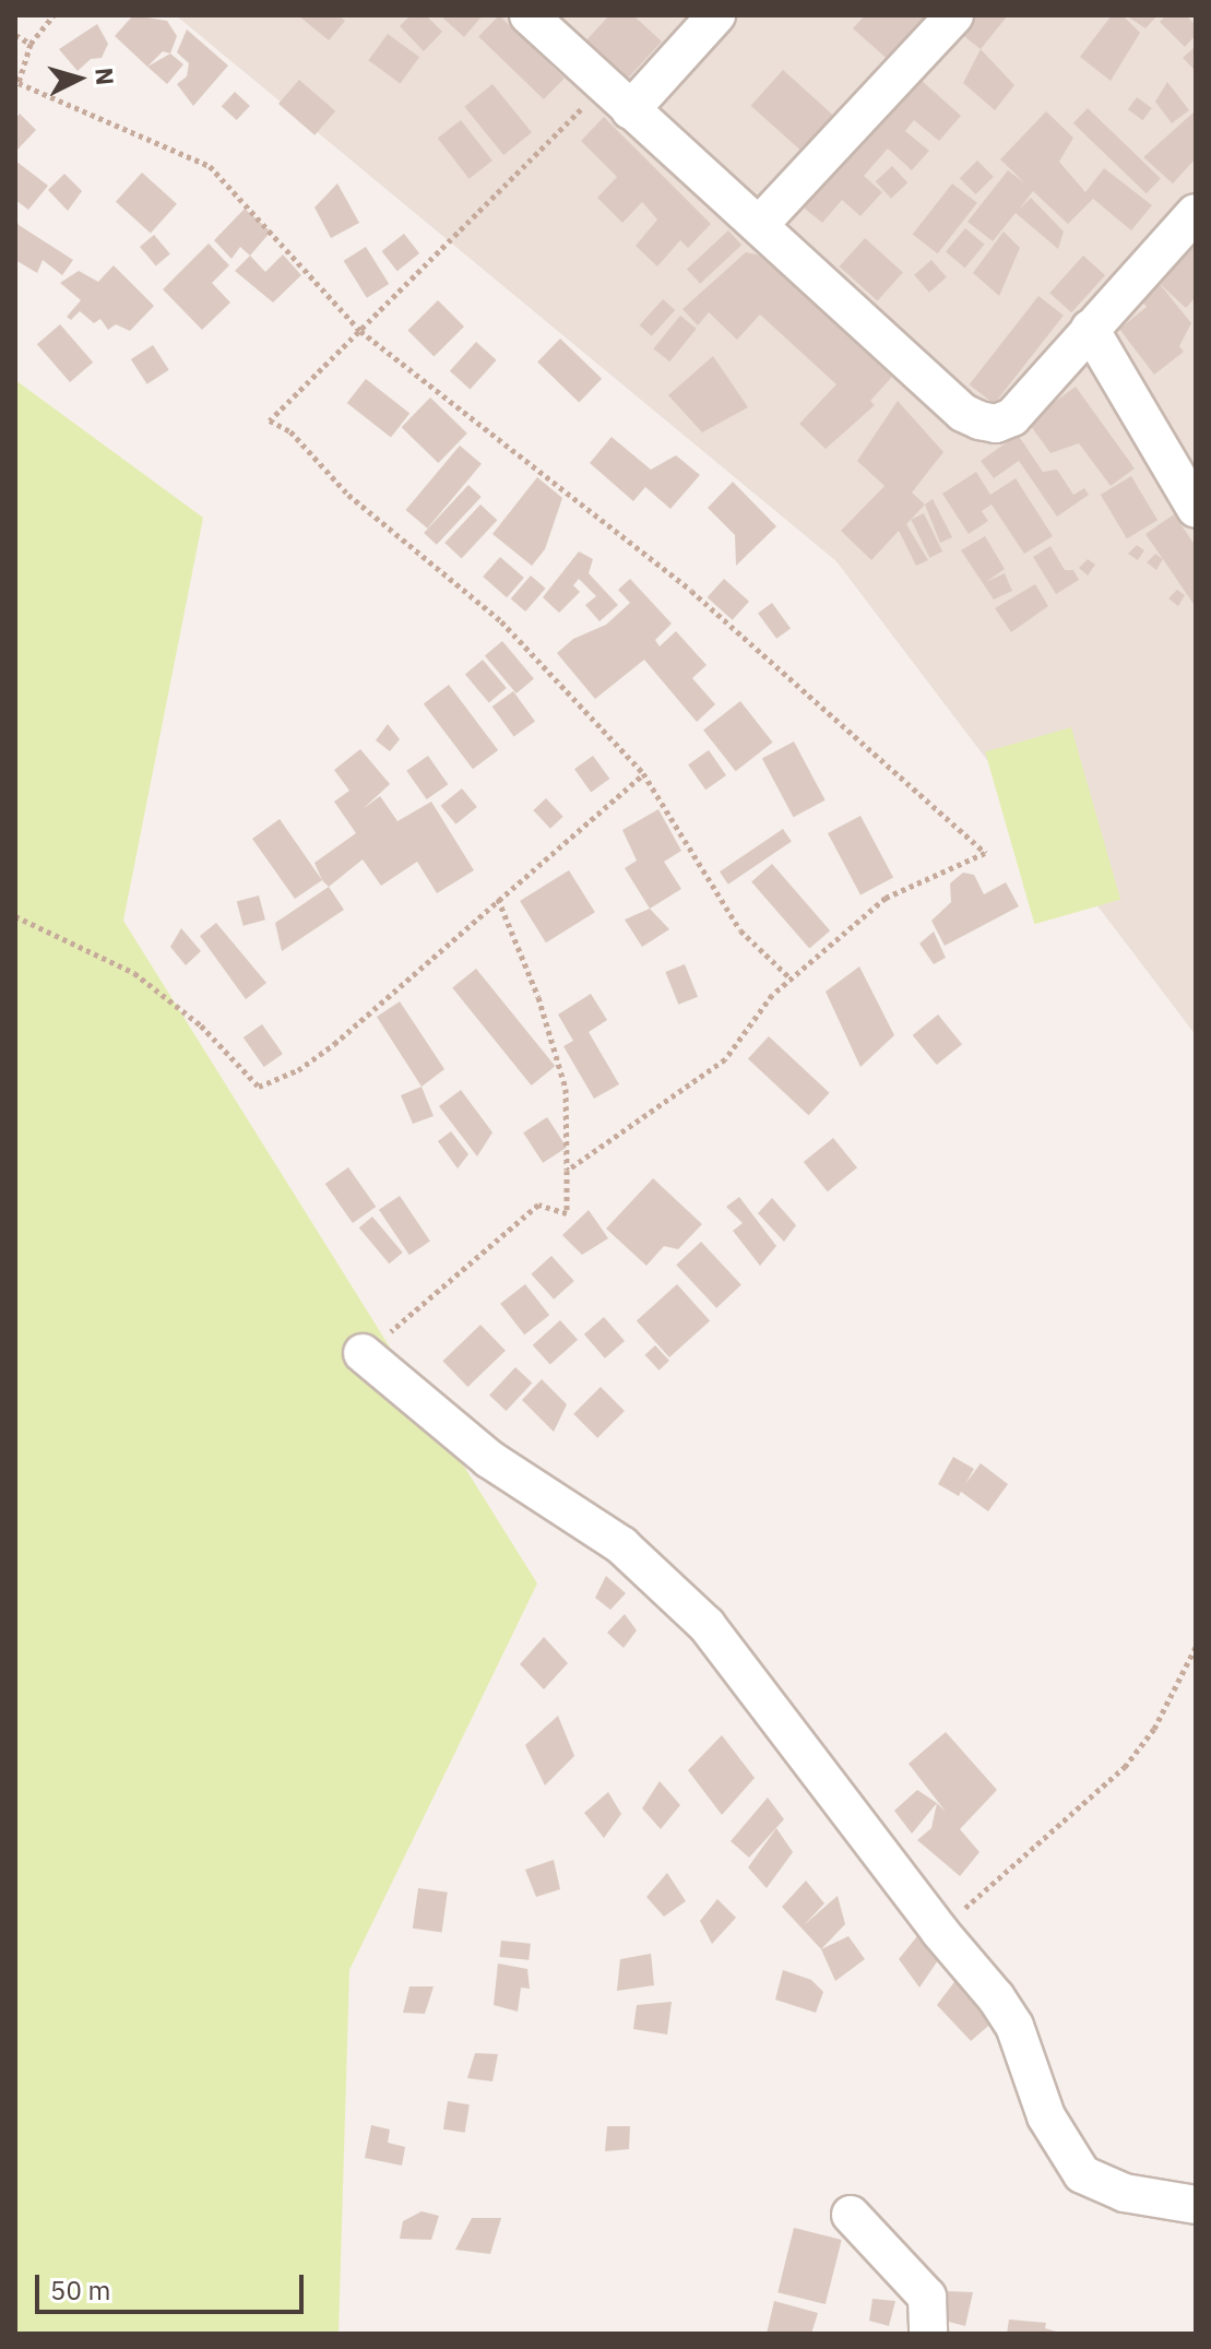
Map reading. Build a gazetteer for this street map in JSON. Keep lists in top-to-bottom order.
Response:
{
  "scale_bar": "50 m",
  "north": "right"
}
